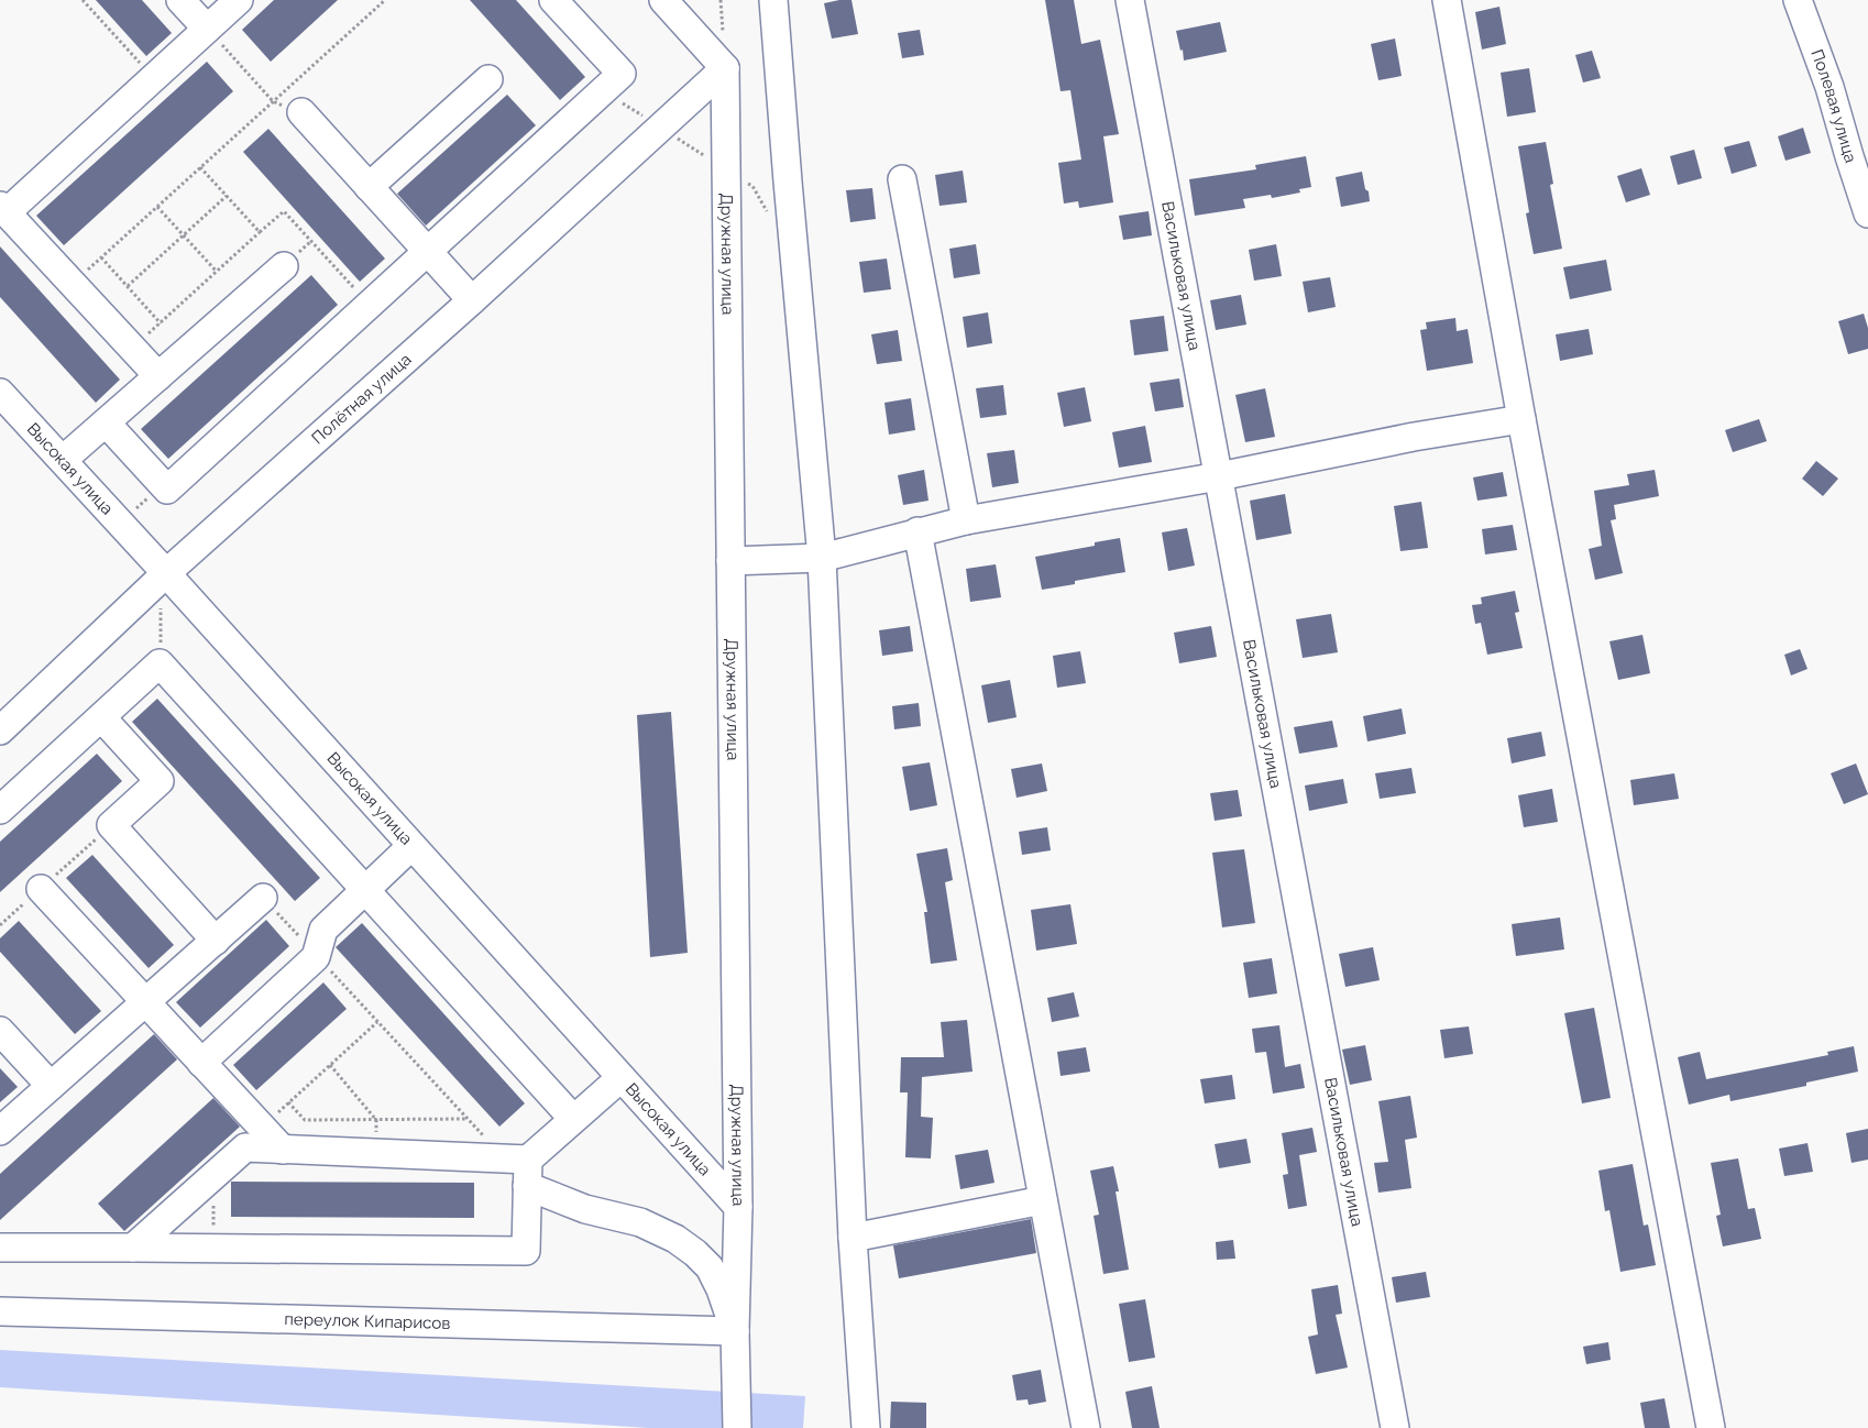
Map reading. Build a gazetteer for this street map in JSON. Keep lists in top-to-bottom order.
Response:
{
  "streets": {
    "street": [
      "Полевая улица",
      "Дружная улица",
      "Васильковая улица",
      "Полётная улица",
      "Высокая улица",
      "переулок Кипарисов"
    ]
  },
  "crossings": [
    ["Дружная улица", "Полётная улица"],
    ["Дружная улица", "Высокая улица"],
    ["Дружная улица", "переулок Кипарисов"],
    ["Полётная улица", "Высокая улица"]
  ]
}
